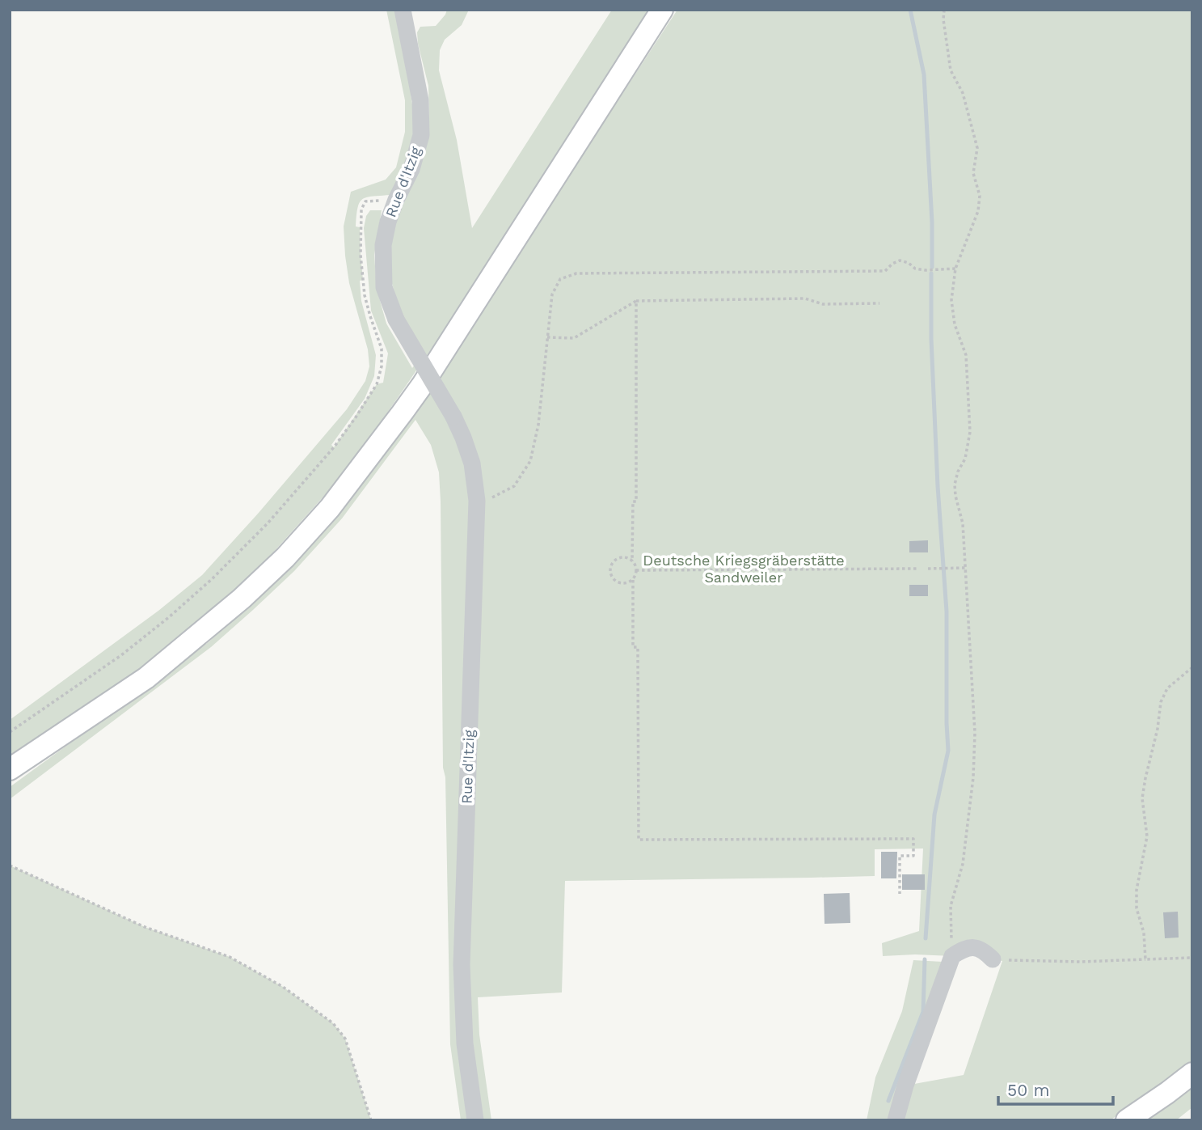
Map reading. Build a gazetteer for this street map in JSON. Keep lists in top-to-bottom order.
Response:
{
  "streets": {
    "street": ["Rue d'Itzig"]
  },
  "parks": ["Deutsche Kriegsgräberstätte Sandweiler"],
  "scale_bar": "50 m"
}
